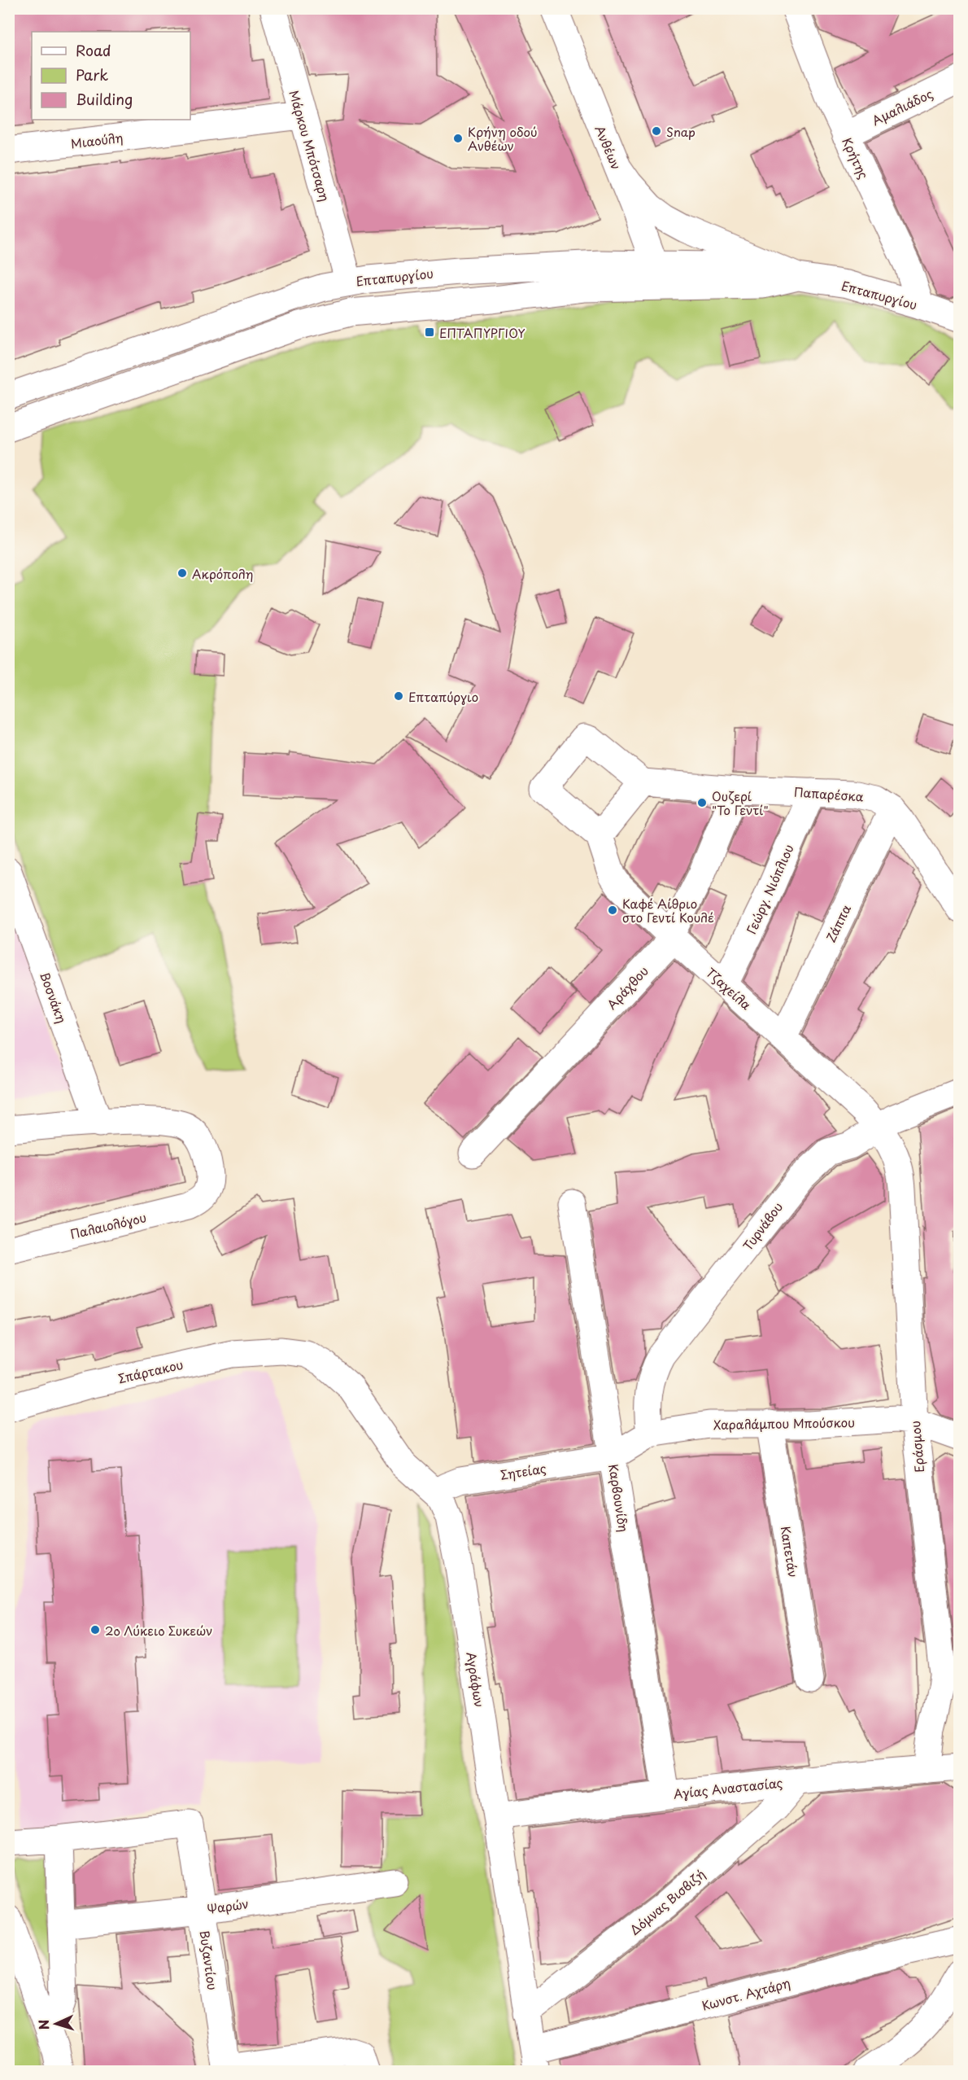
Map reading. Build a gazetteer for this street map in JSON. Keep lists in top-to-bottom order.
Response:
{
  "streets": {
    "street": [
      "Αμαλιάδος",
      "Μιαούλη",
      "Μάρκου Μπότσαρη",
      "Ανθέων",
      "Κρήτης",
      "Επταπυργίου",
      "Παπαρέσκα",
      "Γεώργ. Νιόπλιου",
      "Ζάππα",
      "Αράχθου",
      "Τζαχείλα",
      "Βοσνάκη",
      "Παλαιολόγου",
      "Τυρνάβου",
      "Σπάρτακου",
      "Χαραλάμπου Μπούσκου",
      "Εράσμου",
      "Σητείας",
      "Καρβουνίδη",
      "Καπετάν",
      "Αγράφων",
      "Αγίας Αναστασίας",
      "Δόμνας Βισβιζή",
      "Ψαρών",
      "Βυζαντίου",
      "Κωνστ. Αχτάρη"
    ]
  },
  "crossings": [
    ["Αμαλιάδος", "Κρήτης"],
    ["Μιαούλη", "Μάρκου Μπότσαρη"],
    ["Μάρκου Μπότσαρη", "Επταπυργίου"],
    ["Ανθέων", "Επταπυργίου"],
    ["Κρήτης", "Επταπυργίου"],
    ["Παπαρέσκα", "Γεώργ. Νιόπλιου"],
    ["Παπαρέσκα", "Ζάππα"],
    ["Παπαρέσκα", "Αράχθου"],
    ["Γεώργ. Νιόπλιου", "Τζαχείλα"],
    ["Ζάππα", "Τζαχείλα"],
    ["Αράχθου", "Τζαχείλα"],
    ["Τζαχείλα", "Τυρνάβου"],
    ["Τζαχείλα", "Εράσμου"],
    ["Βοσνάκη", "Παλαιολόγου"],
    ["Τυρνάβου", "Χαραλάμπου Μπούσκου"],
    ["Τυρνάβου", "Εράσμου"],
    ["Σπάρτακου", "Αγράφων"],
    ["Χαραλάμπου Μπούσκου", "Εράσμου"],
    ["Χαραλάμπου Μπούσκου", "Σητείας"],
    ["Χαραλάμπου Μπούσκου", "Καρβουνίδη"],
    ["Χαραλάμπου Μπούσκου", "Καπετάν"],
    ["Εράσμου", "Αγίας Αναστασίας"],
    ["Σητείας", "Καρβουνίδη"],
    ["Σητείας", "Αγράφων"],
    ["Καρβουνίδη", "Αγίας Αναστασίας"],
    ["Αγράφων", "Αγίας Αναστασίας"],
    ["Αγράφων", "Δόμνας Βισβιζή"],
    ["Αγράφων", "Κωνστ. Αχτάρη"],
    ["Αγίας Αναστασίας", "Δόμνας Βισβιζή"],
    ["Ψαρών", "Βυζαντίου"]
  ],
  "places": {
    "other": [
      "Snap",
      "Κρήνη οδού Ανθέων",
      "Ακρόπολη",
      "Επταπύργιο",
      "Ουζερί \"Το Γεντί\"",
      "Καφέ Αίθριο στο Γεντί Κουλέ",
      "2ο Λύκειο Συκεών"
    ],
    "transit": ["ΕΠΤΑΠΥΡΓΙΟΥ"]
  },
  "legend": ["Road", "Park", "Building"],
  "north": "left"
}
